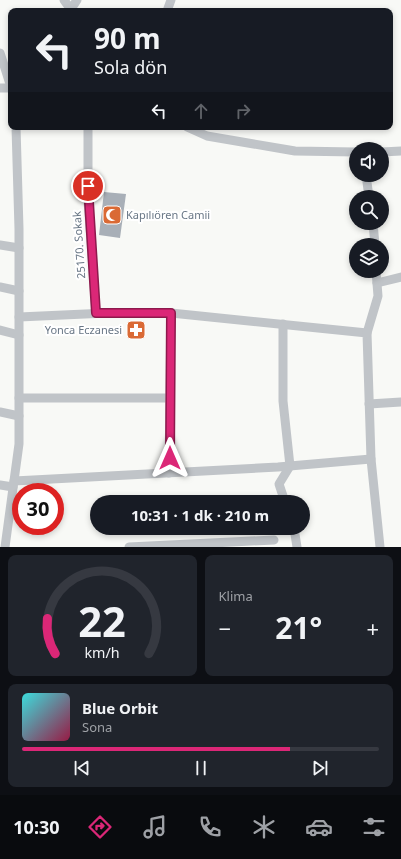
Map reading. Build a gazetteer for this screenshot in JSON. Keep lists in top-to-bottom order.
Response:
{
  "streets": {
    "street": ["25170. Sokak"]
  },
  "places": {
    "mosque": ["Kapılıören Camii"],
    "pharmacy": ["Yonca Eczanesi"]
  },
  "page": {
    "turn": ["90 m", "Sola dön"],
    "limit": "30",
    "trip": "10:31 · 1 dk · 210 m",
    "tile": "Klima",
    "heat": ["−", "21°", "+"],
    "song": ["Blue Orbit", "Sona"],
    "tabs": "10:30",
    "gauge": ["22", "km/h"]
  }
}
